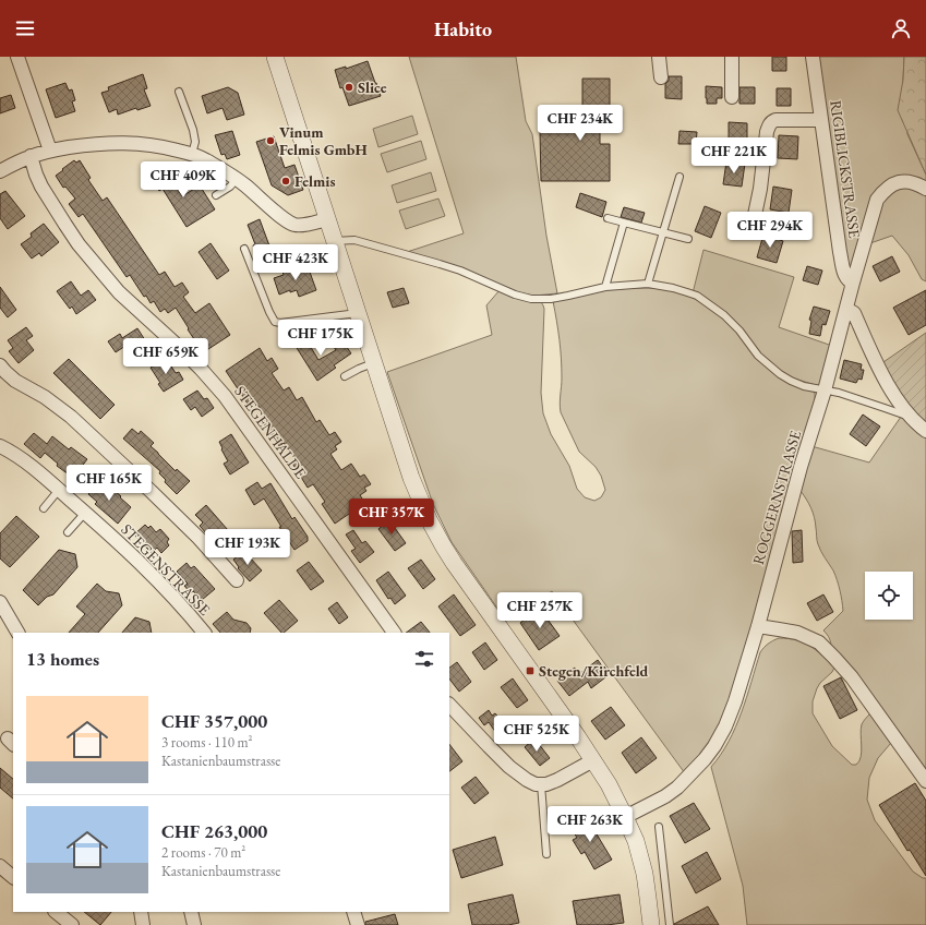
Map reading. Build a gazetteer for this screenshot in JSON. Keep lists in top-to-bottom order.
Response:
{
  "streets": {
    "street": [
      "RIGIBLICKSTRASSE",
      "STEGENHALDE",
      "ROGGERNSTRASSE",
      "STEGENSTRASSE"
    ]
  },
  "crossings": [
    ["RIGIBLICKSTRASSE", "ROGGERNSTRASSE"]
  ],
  "places": {
    "other": ["Slice", "Vinum Felmis GmbH", "Felmis"],
    "transit": ["Stegen/Kirchfeld"]
  },
  "page": {
    "header": "Habito",
    "price": [
      "CHF 234K",
      "CHF 221K",
      "CHF 409K",
      "CHF 294K",
      "CHF 423K",
      "CHF 175K",
      "CHF 659K",
      "CHF 165K",
      "CHF 357K",
      "CHF 193K",
      "CHF 257K",
      "CHF 525K",
      "CHF 263K"
    ],
    "heading": "13 homes",
    "list": [
      {
        "name": "CHF 357,000",
        "note": "3 rooms · 110 m² · Kastanienbaumstrasse"
      },
      {
        "name": "CHF 263,000",
        "note": "2 rooms · 70 m² · Kastanienbaumstrasse"
      }
    ]
  }
}
